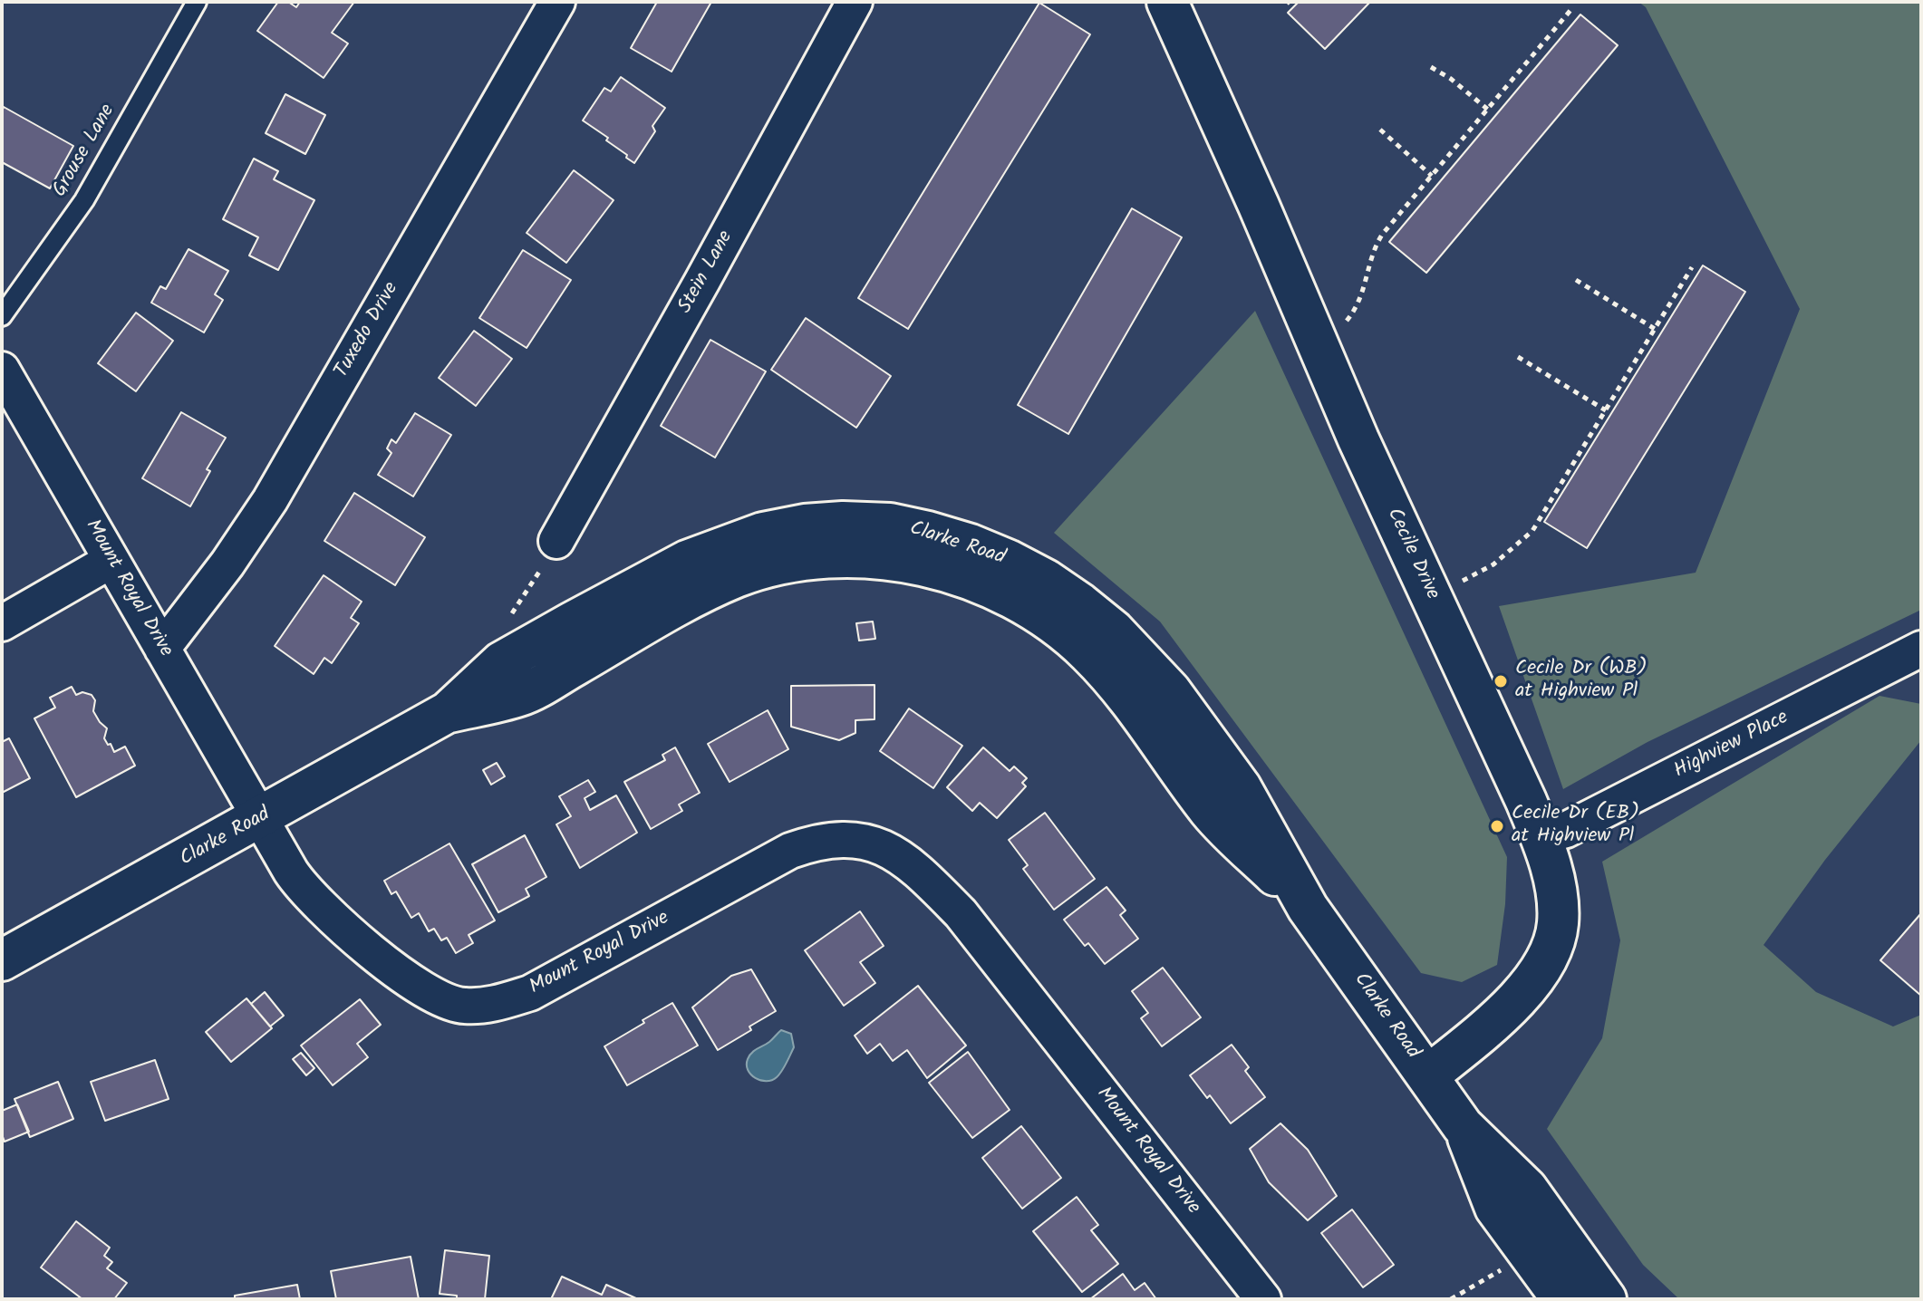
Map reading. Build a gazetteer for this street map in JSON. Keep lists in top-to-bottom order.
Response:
{
  "streets": {
    "main road": ["Clarke Road", "Cecile Drive"],
    "street": [
      "Stein Lane",
      "Tuxedo Drive",
      "Mount Royal Drive",
      "Highview Place"
    ],
    "lane": ["Grouse Lane"]
  },
  "crossings": [
    ["Tuxedo Drive", "Mount Royal Drive"],
    ["Clarke Road", "Cecile Drive"],
    ["Clarke Road", "Mount Royal Drive"],
    ["Cecile Drive", "Highview Place"]
  ],
  "places": ["Cecile Dr (WB) at Highview Pl", "Cecile Dr (EB) at Highview Pl"]
}
